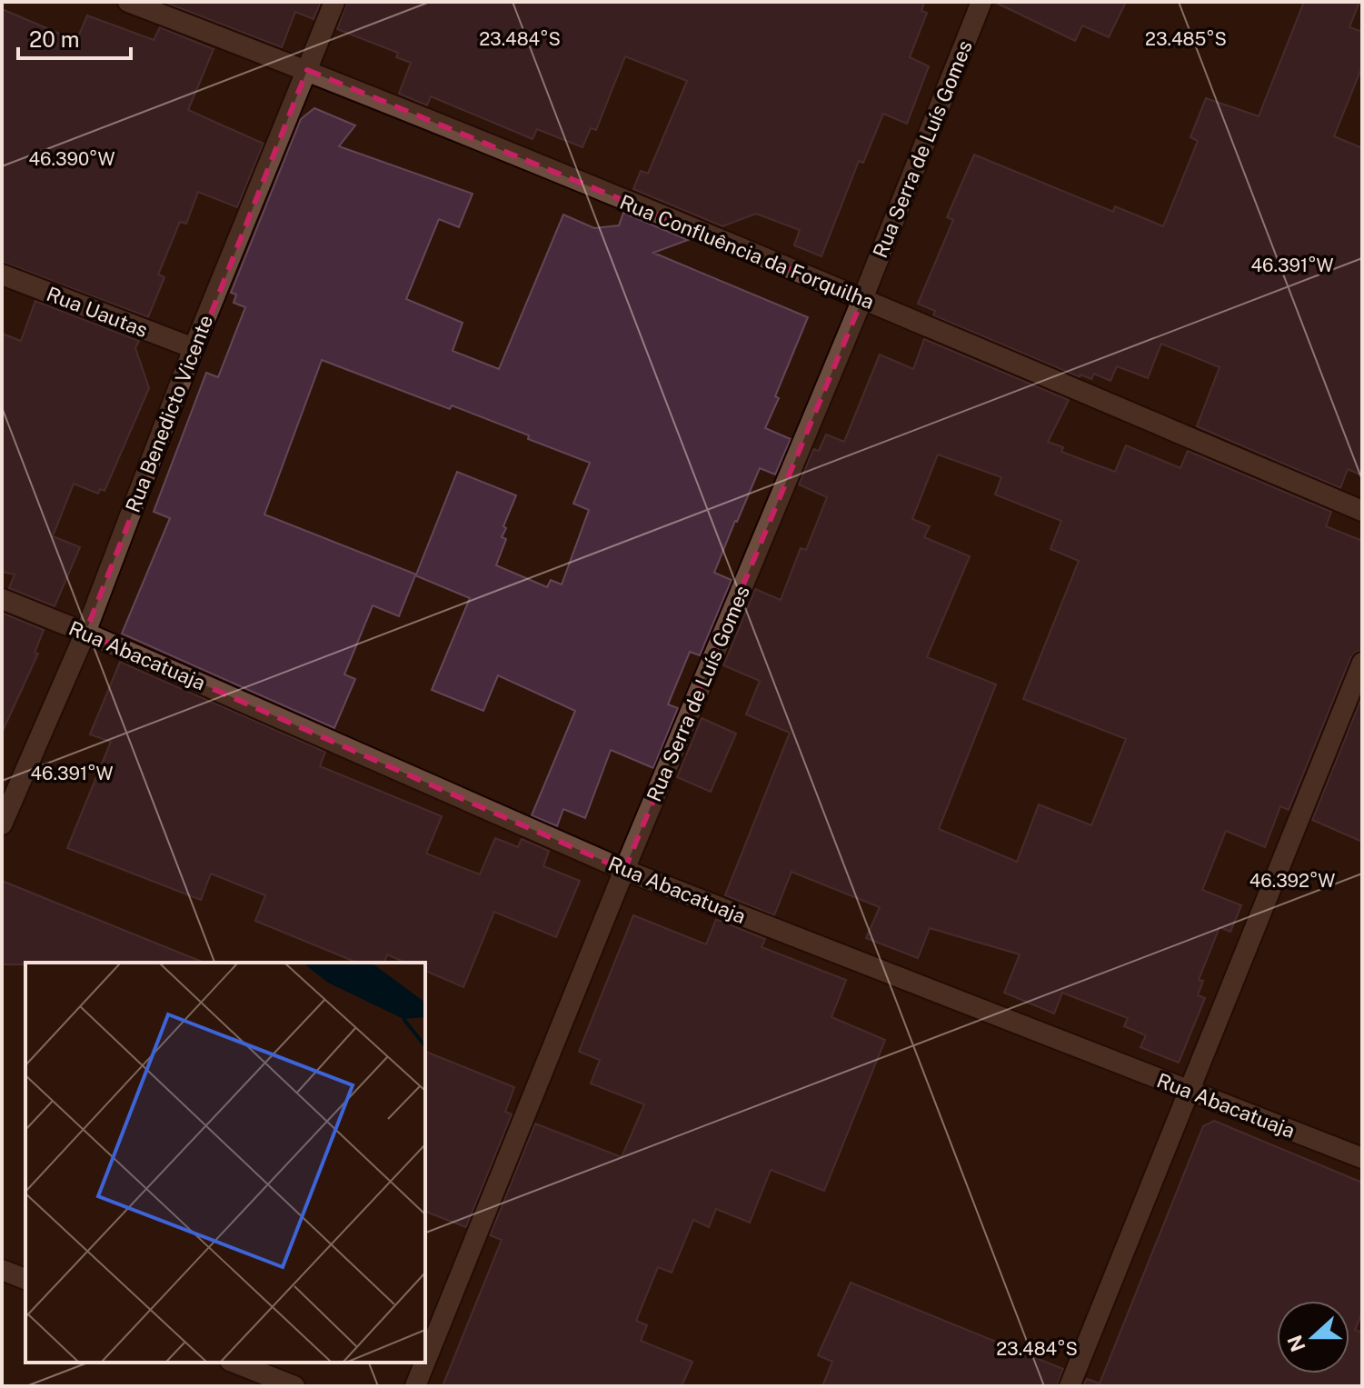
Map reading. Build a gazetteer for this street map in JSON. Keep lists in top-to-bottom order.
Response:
{
  "streets": {
    "street": [
      "Rua Serra de Luís Gomes",
      "Rua Confluência da Forquilha",
      "Rua Uautas",
      "Rua Benedicto Vicente",
      "Rua Abacatuaja"
    ]
  },
  "crossings": [
    ["Rua Serra de Luís Gomes", "Rua Confluência da Forquilha"],
    ["Rua Serra de Luís Gomes", "Rua Abacatuaja"],
    ["Rua Confluência da Forquilha", "Rua Benedicto Vicente"],
    ["Rua Uautas", "Rua Benedicto Vicente"],
    ["Rua Benedicto Vicente", "Rua Abacatuaja"]
  ],
  "scale_bar": "20 m",
  "north": "left",
  "coordinates": [
    "23.484°S",
    "23.485°S",
    "46.390°W",
    "46.391°W",
    "46.392°W"
  ]
}
